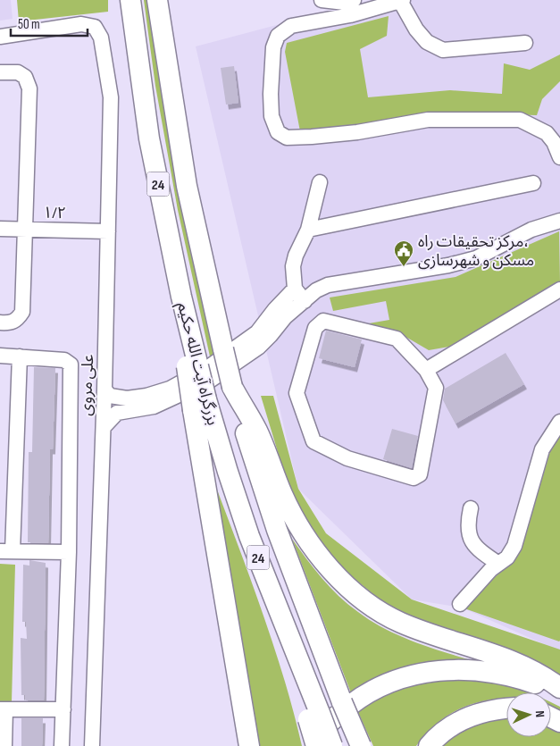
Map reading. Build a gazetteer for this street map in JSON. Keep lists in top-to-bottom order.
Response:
{
  "streets": {
    "highway": ["24", "بزرگراه آیت الله حکیم"],
    "street": ["۱/۲", "علی مروی"]
  },
  "crossings": [
    ["۱/۲", "علی مروی"]
  ],
  "places": {
    "public building": ["مرکز تحقیقات راه، مسکن و شهرسازی"]
  },
  "scale_bar": "50 m",
  "north": "right"
}
